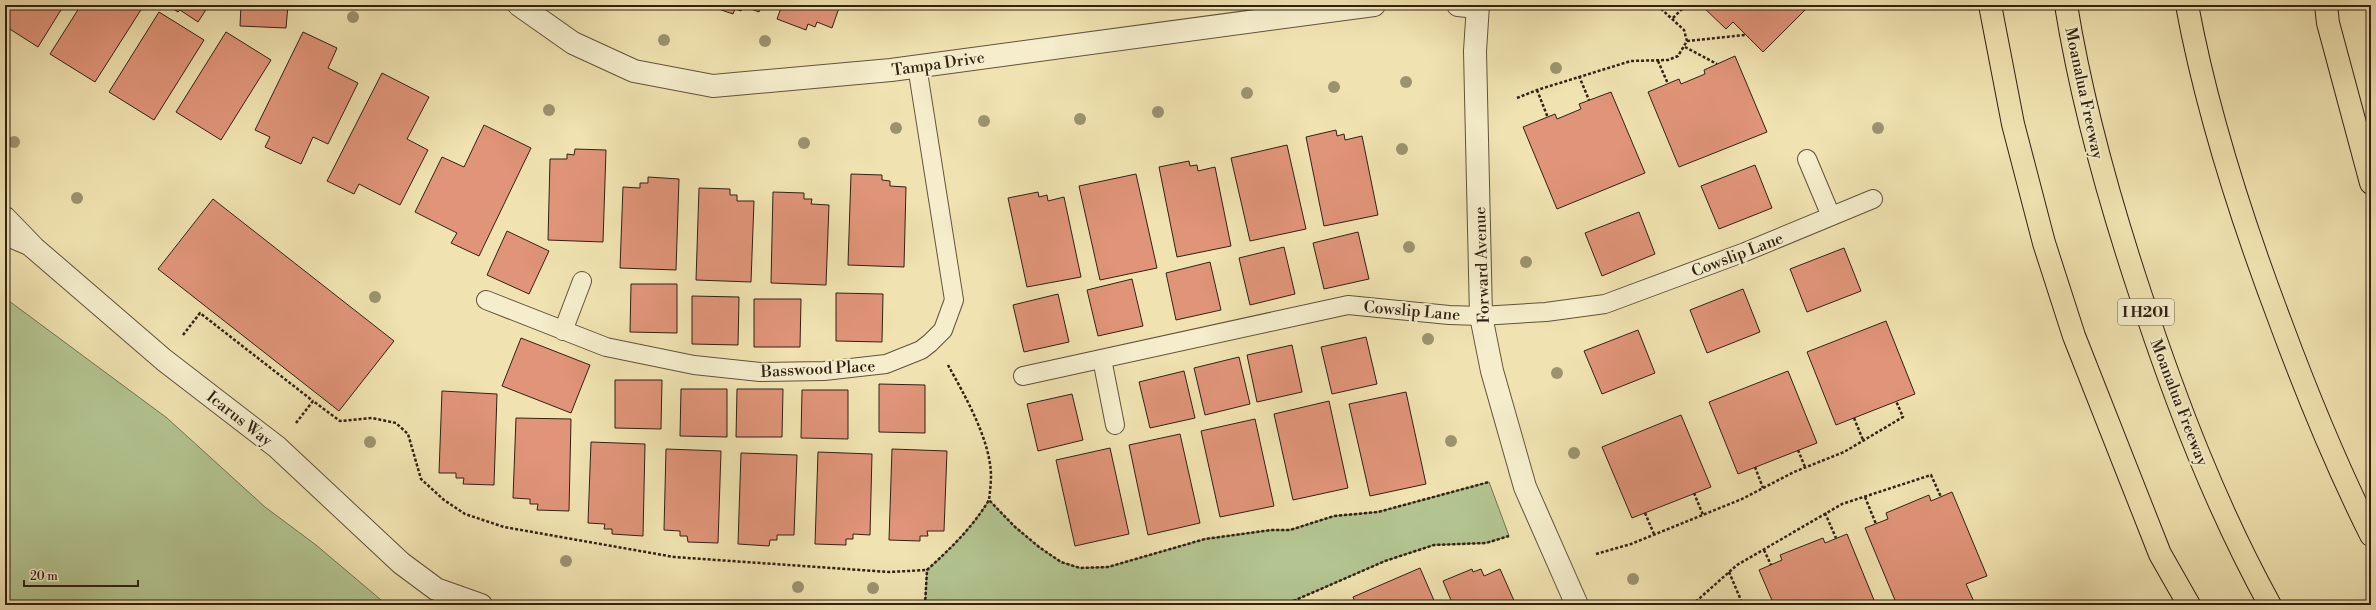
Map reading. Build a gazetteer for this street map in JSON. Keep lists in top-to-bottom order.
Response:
{
  "streets": {
    "highway": ["Moanalua Freeway", "I H201"],
    "street": ["Tampa Drive", "Forward Avenue", "Icarus Way"],
    "lane": ["Cowslip Lane", "Basswood Place"]
  },
  "crossings": [
    ["Tampa Drive", "Basswood Place"],
    ["Cowslip Lane", "Forward Avenue"]
  ],
  "scale_bar": "20 m"
}
